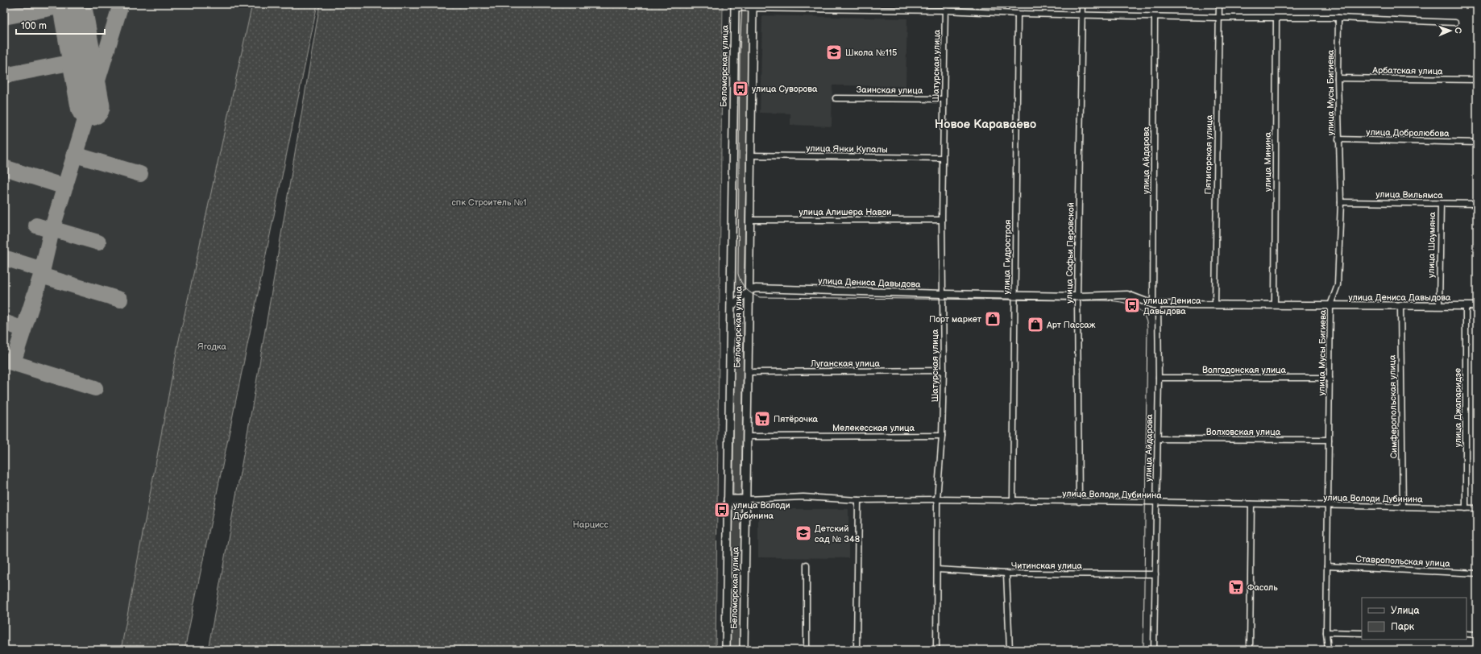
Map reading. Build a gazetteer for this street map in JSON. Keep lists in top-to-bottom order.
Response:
{
  "streets": {
    "main road": ["Беломорская улица"],
    "street": [
      "Шатурская улица",
      "Арбатская улица",
      "Заинская улица",
      "улица Мусы Бигиева",
      "улица Добролюбова",
      "улица Янки Купалы",
      "Пятигорская улица",
      "улица Айдарова",
      "улица Минина",
      "улица Вильямса",
      "улица Алишера Навои",
      "улица Шаумяна",
      "улица Софьи Перовской",
      "улица Гидростроя",
      "улица Дениса Давыдова",
      "Луганская улица",
      "Волгодонская улица",
      "Симферопольская улица",
      "улица Джапаридзе",
      "Мелекесская улица",
      "Волховская улица",
      "улица Володи Дубинина",
      "Ставропольская улица",
      "Читинская улица"
    ]
  },
  "crossings": [
    ["Беломорская улица", "улица Янки Купалы"],
    ["Беломорская улица", "улица Алишера Навои"],
    ["Беломорская улица", "улица Дениса Давыдова"],
    ["Беломорская улица", "Луганская улица"],
    ["Беломорская улица", "Мелекесская улица"],
    ["Беломорская улица", "улица Володи Дубинина"],
    ["Шатурская улица", "Заинская улица"],
    ["Шатурская улица", "улица Янки Купалы"],
    ["Шатурская улица", "улица Алишера Навои"],
    ["Шатурская улица", "улица Дениса Давыдова"],
    ["Шатурская улица", "Луганская улица"],
    ["Шатурская улица", "Мелекесская улица"],
    ["Шатурская улица", "улица Володи Дубинина"],
    ["Шатурская улица", "Читинская улица"],
    ["Арбатская улица", "улица Мусы Бигиева"],
    ["улица Мусы Бигиева", "улица Добролюбова"],
    ["улица Мусы Бигиева", "улица Вильямса"],
    ["улица Мусы Бигиева", "улица Дениса Давыдова"],
    ["улица Мусы Бигиева", "Волгодонская улица"],
    ["улица Мусы Бигиева", "Волховская улица"],
    ["улица Мусы Бигиева", "улица Володи Дубинина"],
    ["улица Мусы Бигиева", "Ставропольская улица"],
    ["Пятигорская улица", "улица Дениса Давыдова"],
    ["улица Айдарова", "улица Дениса Давыдова"],
    ["улица Айдарова", "Волгодонская улица"],
    ["улица Айдарова", "Волховская улица"],
    ["улица Айдарова", "улица Володи Дубинина"],
    ["улица Айдарова", "Читинская улица"],
    ["улица Минина", "улица Дениса Давыдова"],
    ["улица Вильямса", "улица Шаумяна"],
    ["улица Шаумяна", "улица Дениса Давыдова"],
    ["улица Софьи Перовской", "улица Дениса Давыдова"],
    ["улица Софьи Перовской", "улица Володи Дубинина"],
    ["улица Гидростроя", "улица Дениса Давыдова"],
    ["улица Гидростроя", "улица Володи Дубинина"],
    ["улица Дениса Давыдова", "Симферопольская улица"],
    ["улица Дениса Давыдова", "улица Джапаридзе"],
    ["Симферопольская улица", "улица Володи Дубинина"],
    ["улица Джапаридзе", "улица Володи Дубинина"]
  ],
  "districts": ["Новое Караваево"],
  "parks": ["спк Строитель №1", "Ягодка", "Нарцисс"],
  "places": {
    "school or university": ["Школа №115", "Детский сад № 348"],
    "bus stop": ["улица Суворова", "улица Дениса Давыдова", "улица Володи Дубинина"],
    "shop": ["Порт маркет", "Арт Пассаж"],
    "supermarket": ["Пятёрочка", "Фасоль"]
  },
  "legend": ["Улица", "Парк"],
  "scale_bar": "100 m",
  "north": "right"
}
